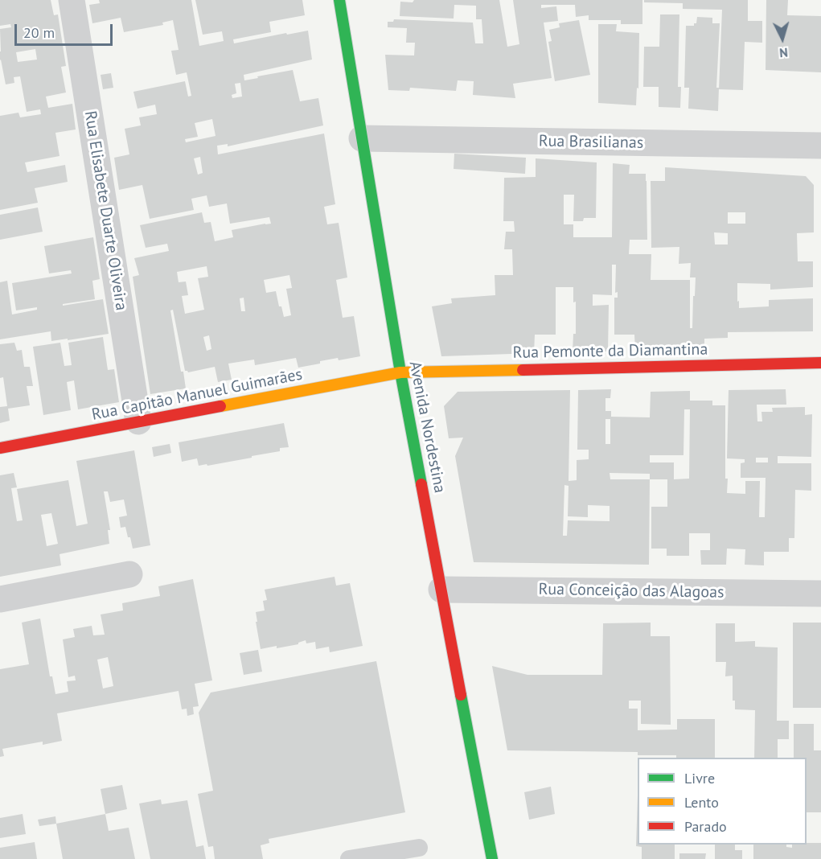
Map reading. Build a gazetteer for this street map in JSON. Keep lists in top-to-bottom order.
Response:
{
  "streets": {
    "main road": ["Rua Pemonte da Diamantina", "Rua Capitão Manuel Guimarães", "Avenida Nordestina"],
    "street": ["Rua Brasilianas", "Rua Elisabete Duarte Oliveira", "Rua Conceição das Alagoas"]
  },
  "crossings": [
    ["Rua Brasilianas", "Avenida Nordestina"],
    ["Rua Elisabete Duarte Oliveira", "Rua Capitão Manuel Guimarães"],
    ["Rua Pemonte da Diamantina", "Rua Capitão Manuel Guimarães"],
    ["Rua Pemonte da Diamantina", "Avenida Nordestina"],
    ["Rua Capitão Manuel Guimarães", "Avenida Nordestina"],
    ["Avenida Nordestina", "Rua Conceição das Alagoas"]
  ],
  "legend": ["Livre", "Lento", "Parado"],
  "scale_bar": "20 m",
  "north": "bottom"
}
